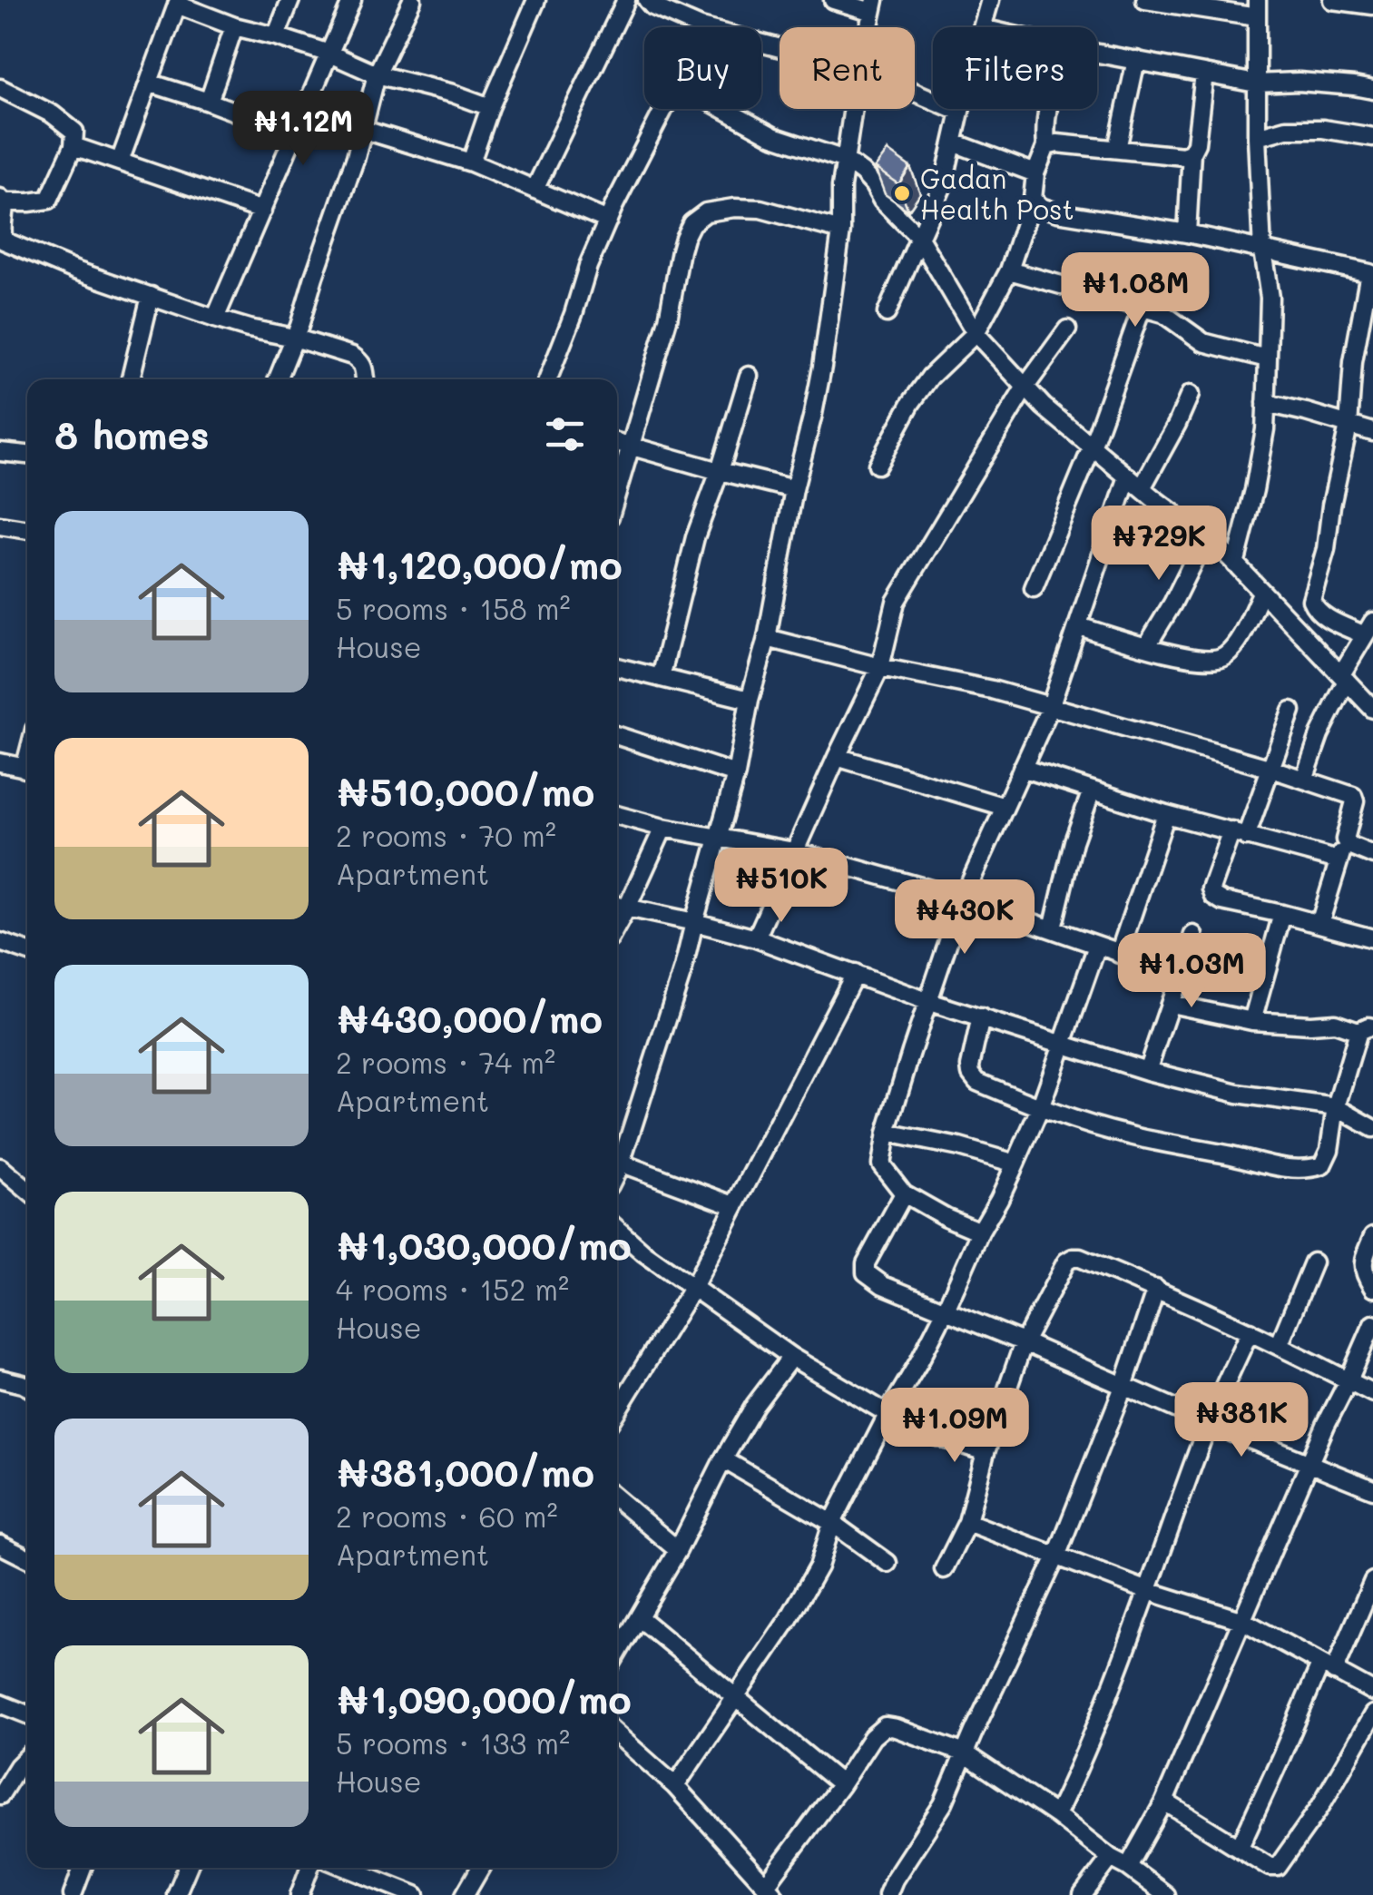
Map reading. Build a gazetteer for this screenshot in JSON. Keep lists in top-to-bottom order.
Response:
{
  "places": ["Gadan Health Post"],
  "page": {
    "chip": ["Buy", "Rent", "Filters"],
    "price": [
      "₦1.12M",
      "₦1.08M",
      "₦729K",
      "₦510K",
      "₦430K",
      "₦1.03M",
      "₦381K",
      "₦1.09M"
    ],
    "heading": "8 homes",
    "list": [
      {
        "name": "₦1,120,000/mo",
        "note": "5 rooms · 158 m² · House"
      },
      {
        "name": "₦510,000/mo",
        "note": "2 rooms · 70 m² · Apartment"
      },
      {
        "name": "₦430,000/mo",
        "note": "2 rooms · 74 m² · Apartment"
      },
      {
        "name": "₦1,030,000/mo",
        "note": "4 rooms · 152 m² · House"
      },
      {
        "name": "₦381,000/mo",
        "note": "2 rooms · 60 m² · Apartment"
      },
      {
        "name": "₦1,090,000/mo",
        "note": "5 rooms · 133 m² · House"
      }
    ]
  }
}
